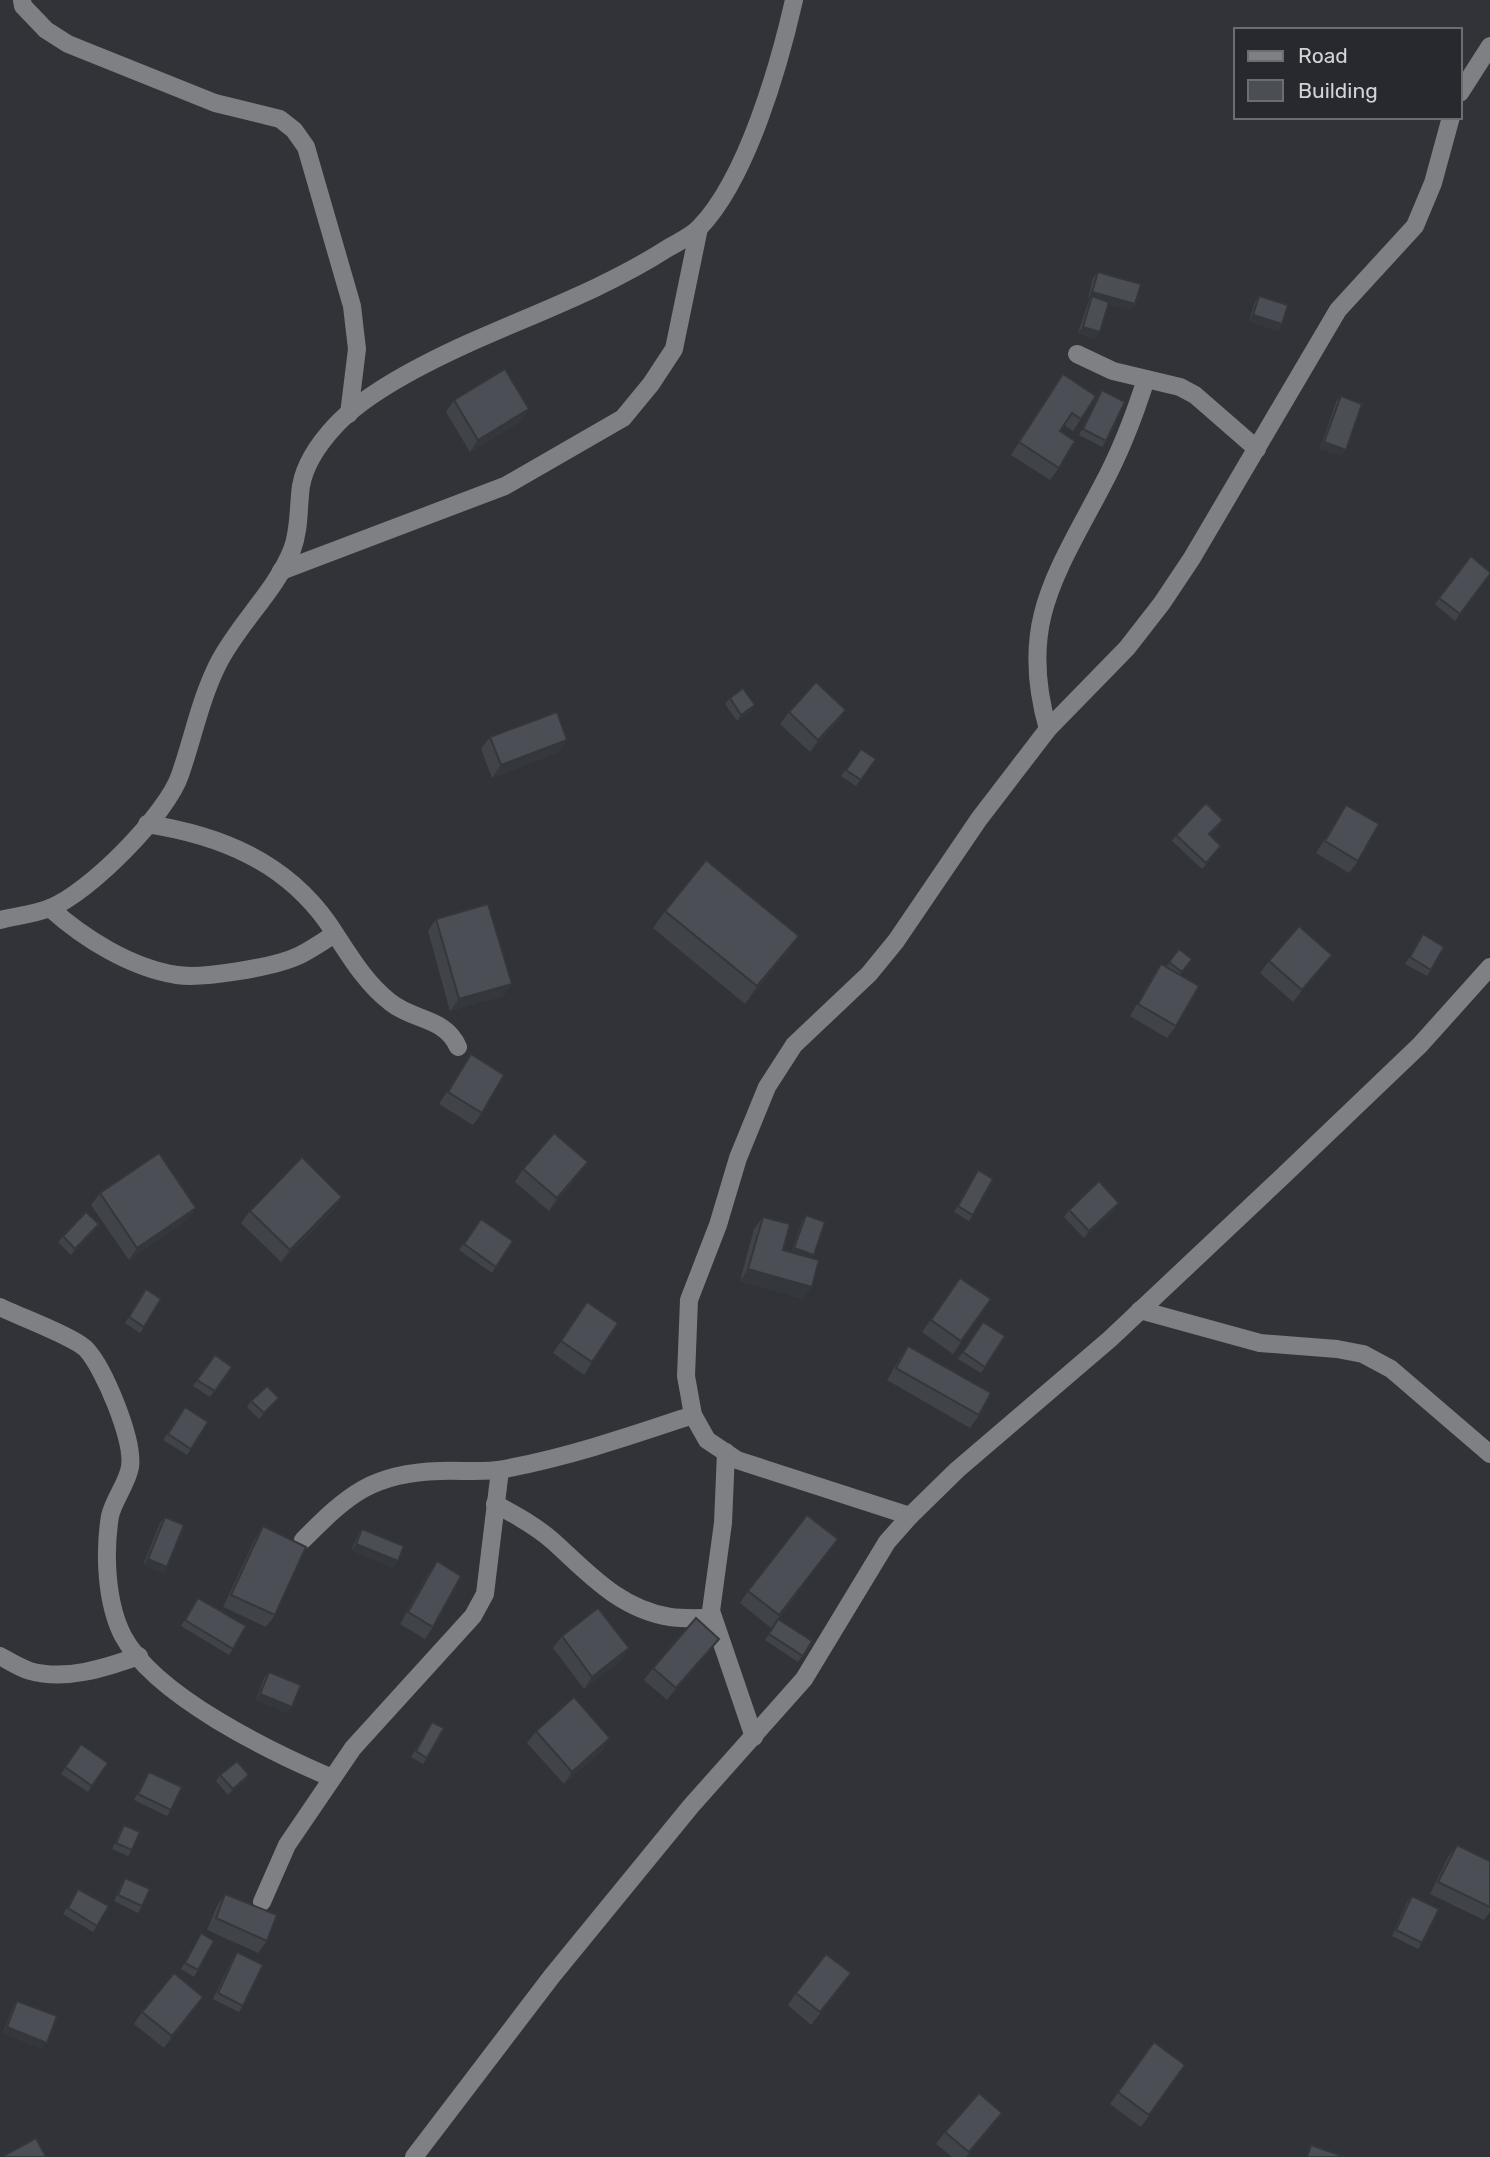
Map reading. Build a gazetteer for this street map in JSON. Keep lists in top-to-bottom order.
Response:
{
  "legend": ["Road", "Building"]
}
